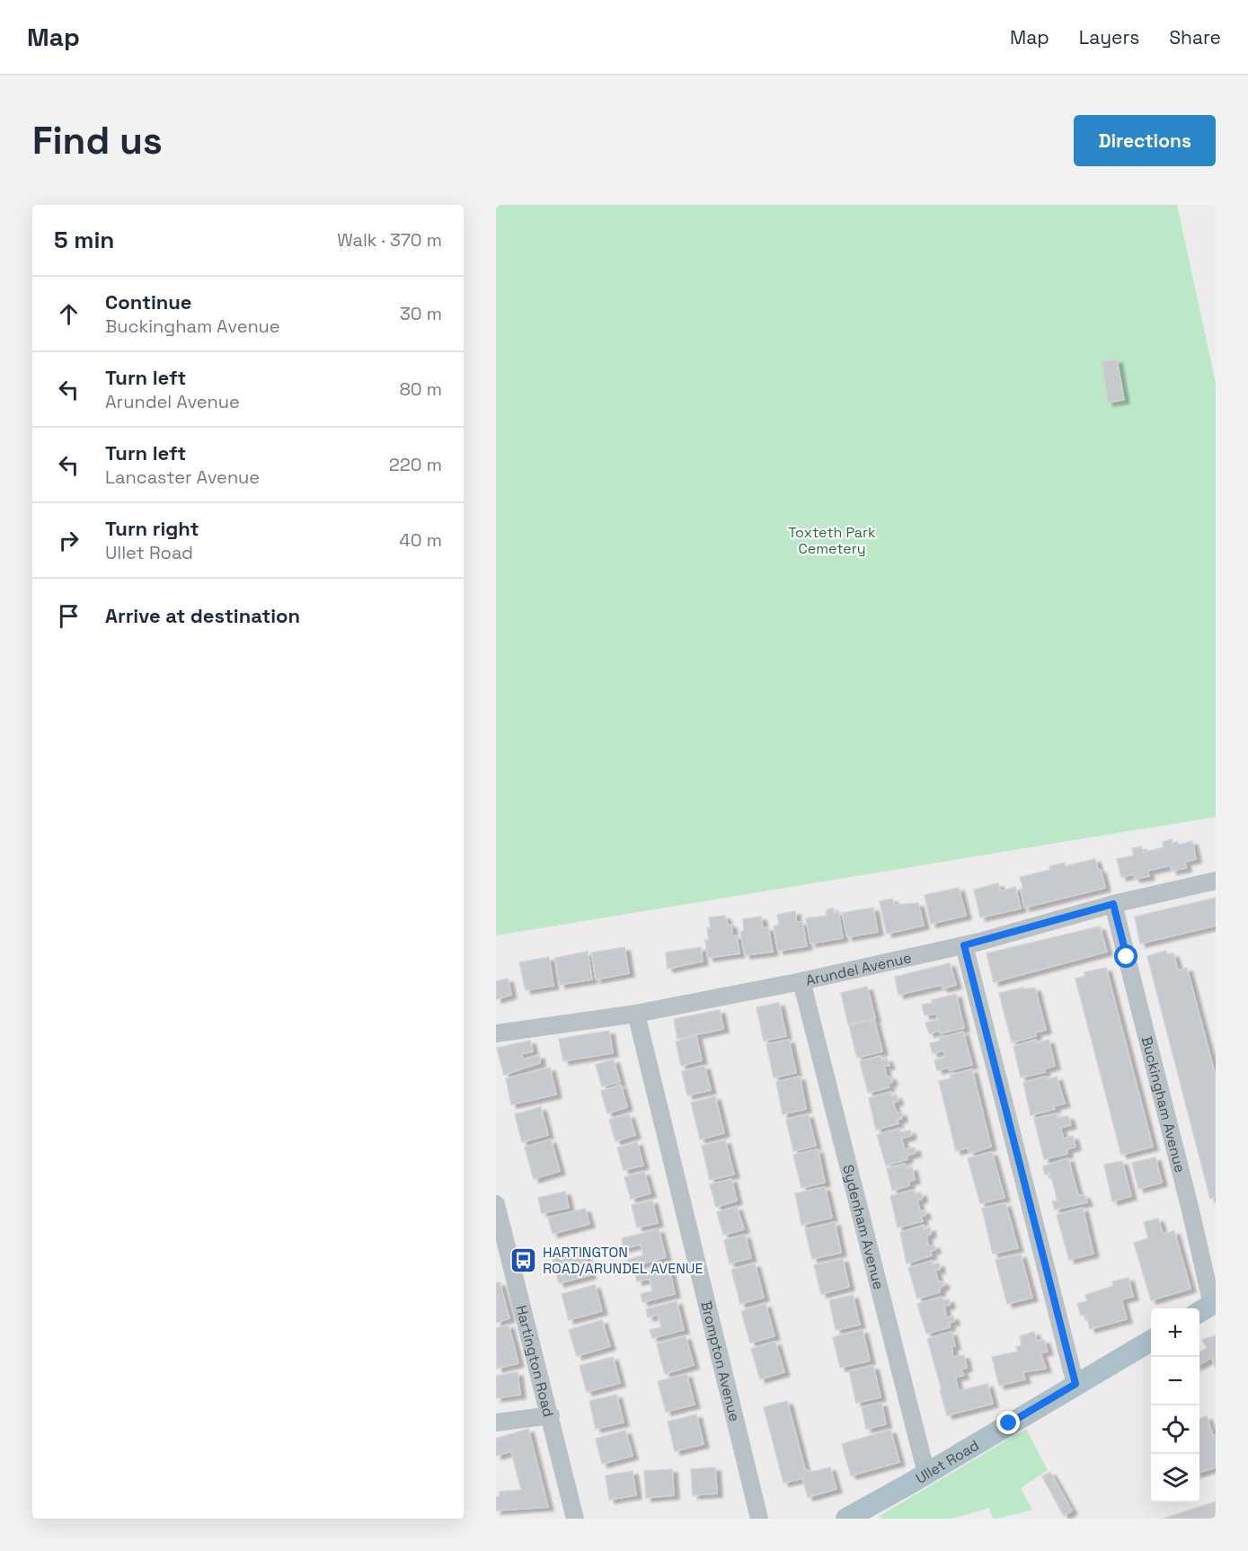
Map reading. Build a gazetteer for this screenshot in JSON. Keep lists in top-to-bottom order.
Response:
{
  "streets": {
    "main road": ["Ullet Road"],
    "street": [
      "Arundel Avenue",
      "Buckingham Avenue",
      "Sydenham Avenue",
      "Brompton Avenue",
      "Hartington Road"
    ]
  },
  "crossings": [
    ["Arundel Avenue", "Buckingham Avenue"],
    ["Arundel Avenue", "Sydenham Avenue"],
    ["Arundel Avenue", "Brompton Avenue"],
    ["Sydenham Avenue", "Ullet Road"]
  ],
  "parks": ["Toxteth Park Cemetery"],
  "places": {
    "bus stop": ["HARTINGTON ROAD/ARUNDEL AVENUE"]
  },
  "page": {
    "header": "Map",
    "nav": ["Map", "Layers", "Share"],
    "buttons": "Directions",
    "title": "Find us",
    "heading": ["5 min", "Walk · 370 m"],
    "list": [
      ["Continue", "Buckingham Avenue", "30 m"],
      ["Turn left", "Arundel Avenue", "80 m"],
      ["Turn left", "Lancaster Avenue", "220 m"],
      ["Turn right", "Ullet Road", "40 m"],
      "Arrive at destination"
    ],
    "map_buttons": ["+", "−"]
  }
}
